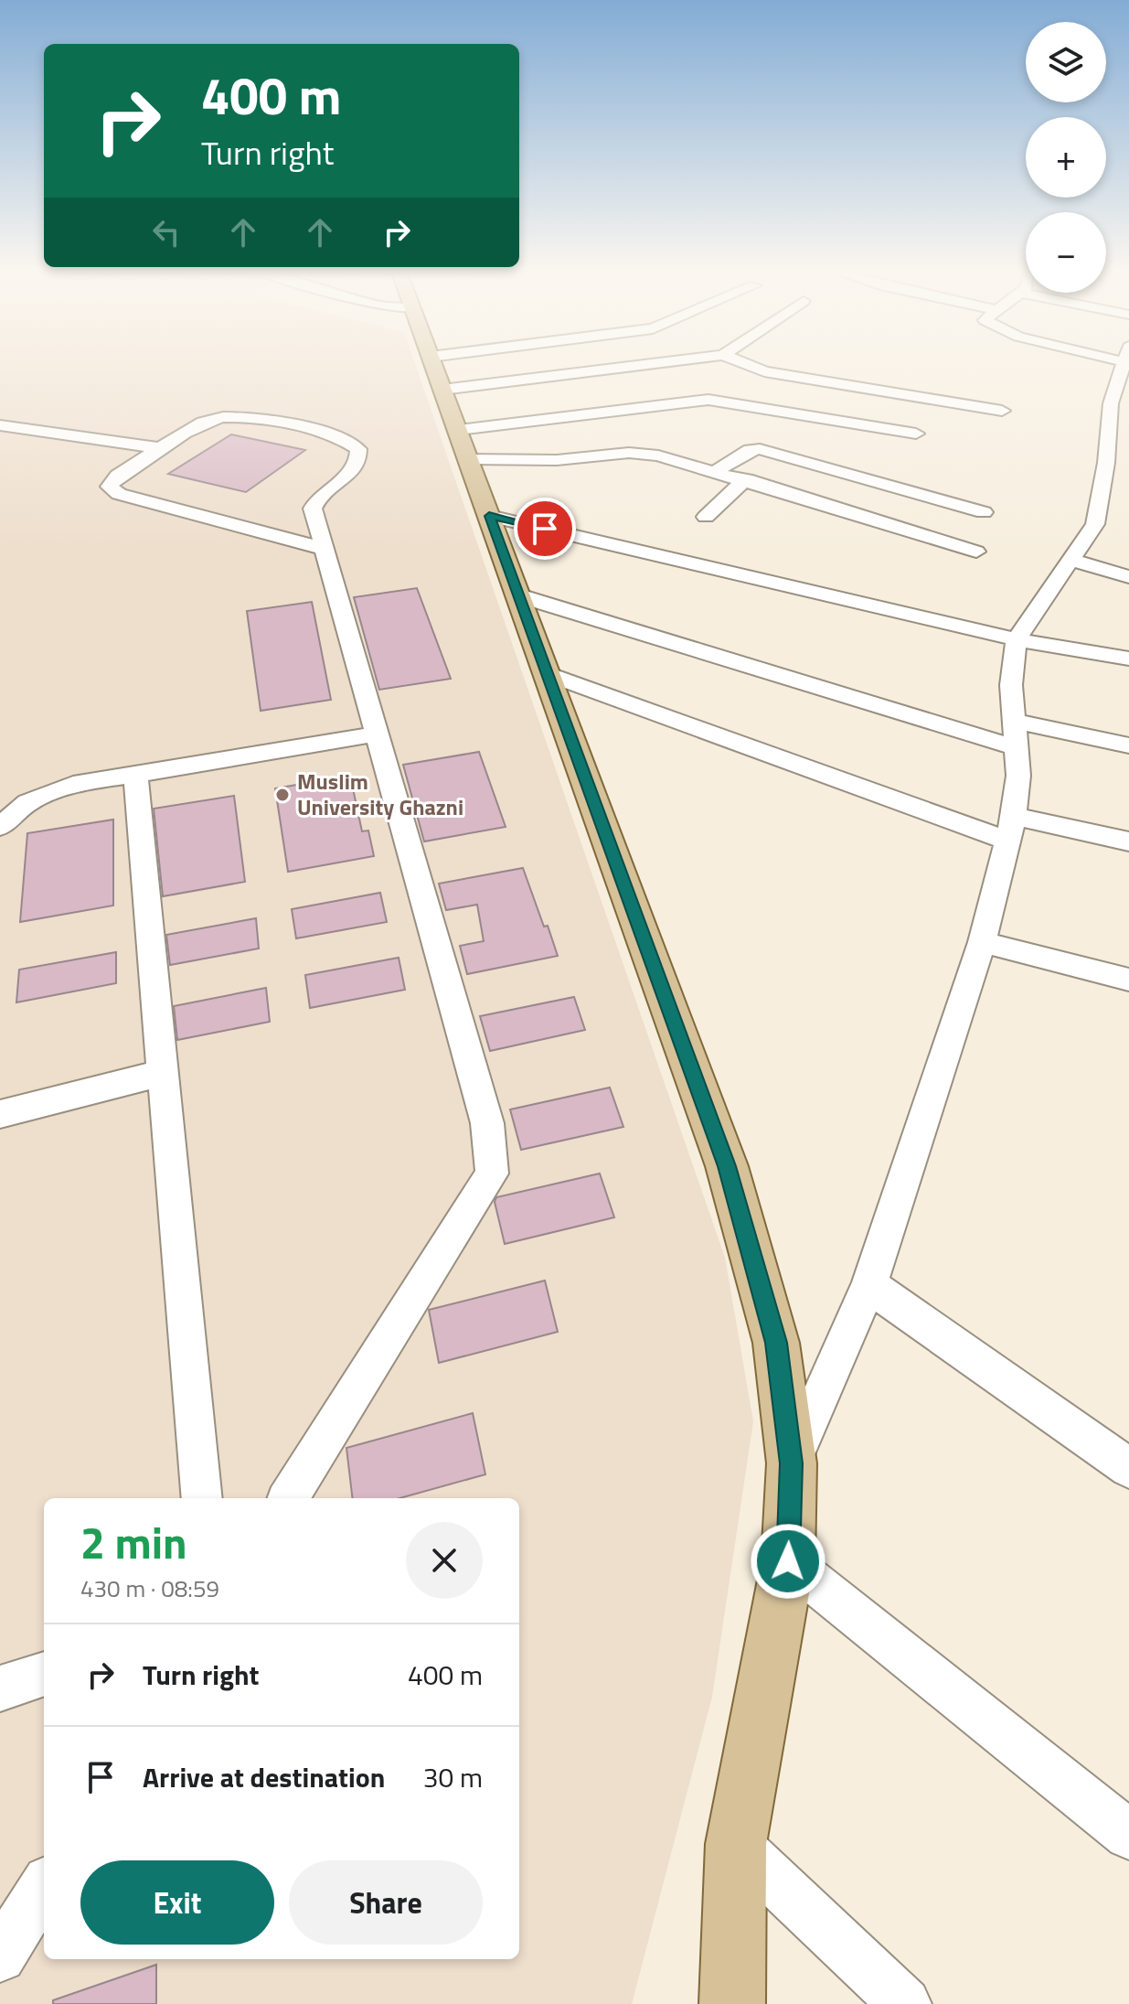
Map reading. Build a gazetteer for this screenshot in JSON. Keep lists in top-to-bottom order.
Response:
{
  "places": ["Muslim University Ghazni"],
  "page": {
    "map_buttons": ["+", "−"],
    "turn": ["400 m", "Turn right"],
    "heading": ["2 min", "430 m · 08:59"],
    "list": [
      {
        "name": "Turn right",
        "value": "400 m"
      },
      {
        "name": "Arrive at destination",
        "value": "30 m"
      }
    ],
    "buttons": ["Exit", "Share"]
  }
}
